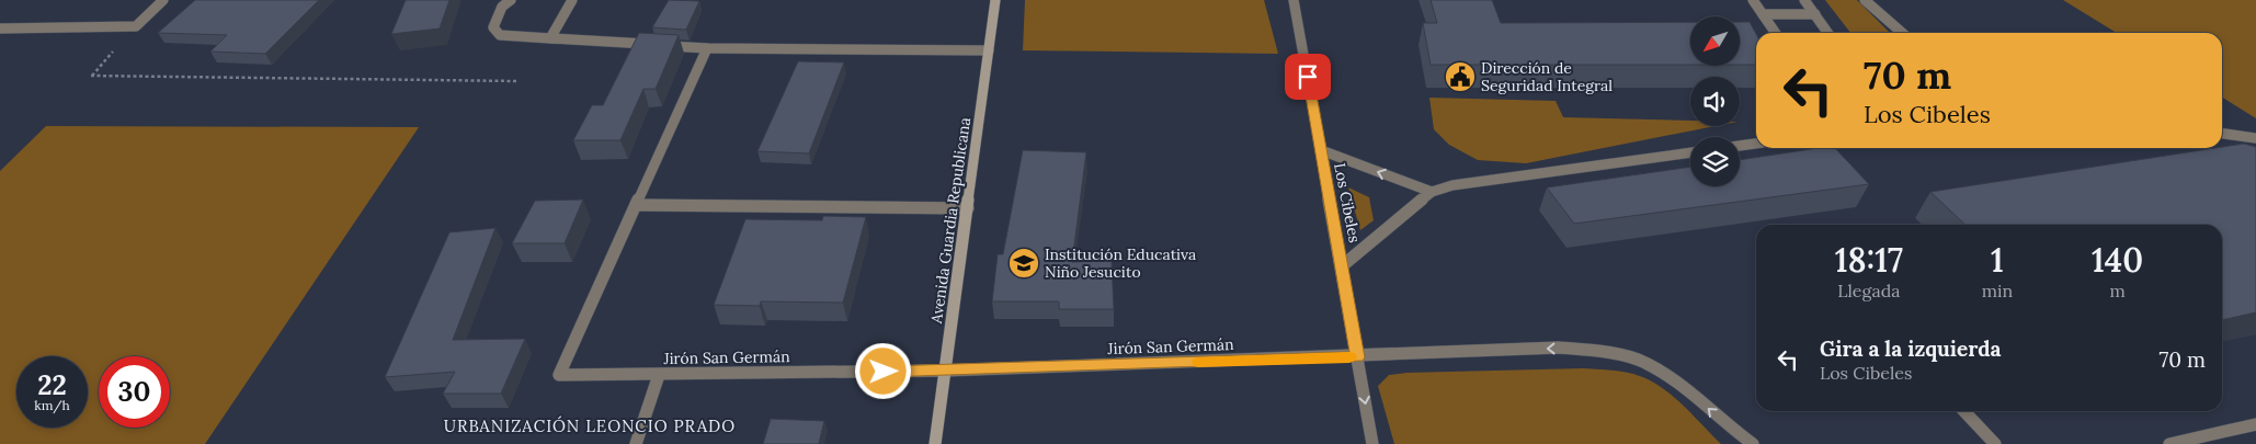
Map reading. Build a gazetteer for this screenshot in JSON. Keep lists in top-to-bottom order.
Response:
{
  "streets": {
    "street": ["Los Cibeles", "Avenida Guardia Republicana", "Jirón San Germán"]
  },
  "crossings": [
    ["Los Cibeles", "Jirón San Germán"],
    ["Avenida Guardia Republicana", "Jirón San Germán"]
  ],
  "districts": ["URBANIZACIÓN LEONCIO PRADO"],
  "places": {
    "public building": ["Dirección de Seguridad Integral"],
    "school or university": ["Institución Educativa Niño Jesucito"]
  },
  "north": "bottom left",
  "page": {
    "turn": ["70 m", "Los Cibeles"],
    "eta": [
      "18:17",
      "Llegada",
      "1",
      "min",
      "140",
      "m"
    ],
    "list": [
      {
        "name": "Gira a la izquierda",
        "note": "Los Cibeles",
        "value": "70 m"
      }
    ],
    "speed": "22 km/h",
    "limit": "30"
  }
}
